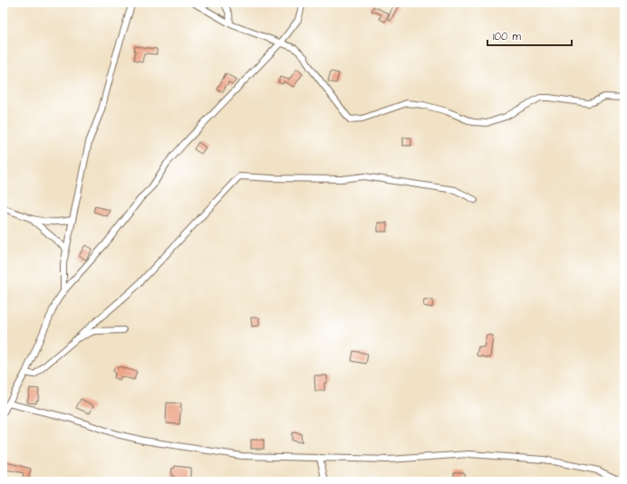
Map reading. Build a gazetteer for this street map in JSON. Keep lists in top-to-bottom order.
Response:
{
  "scale_bar": "100 m"
}
